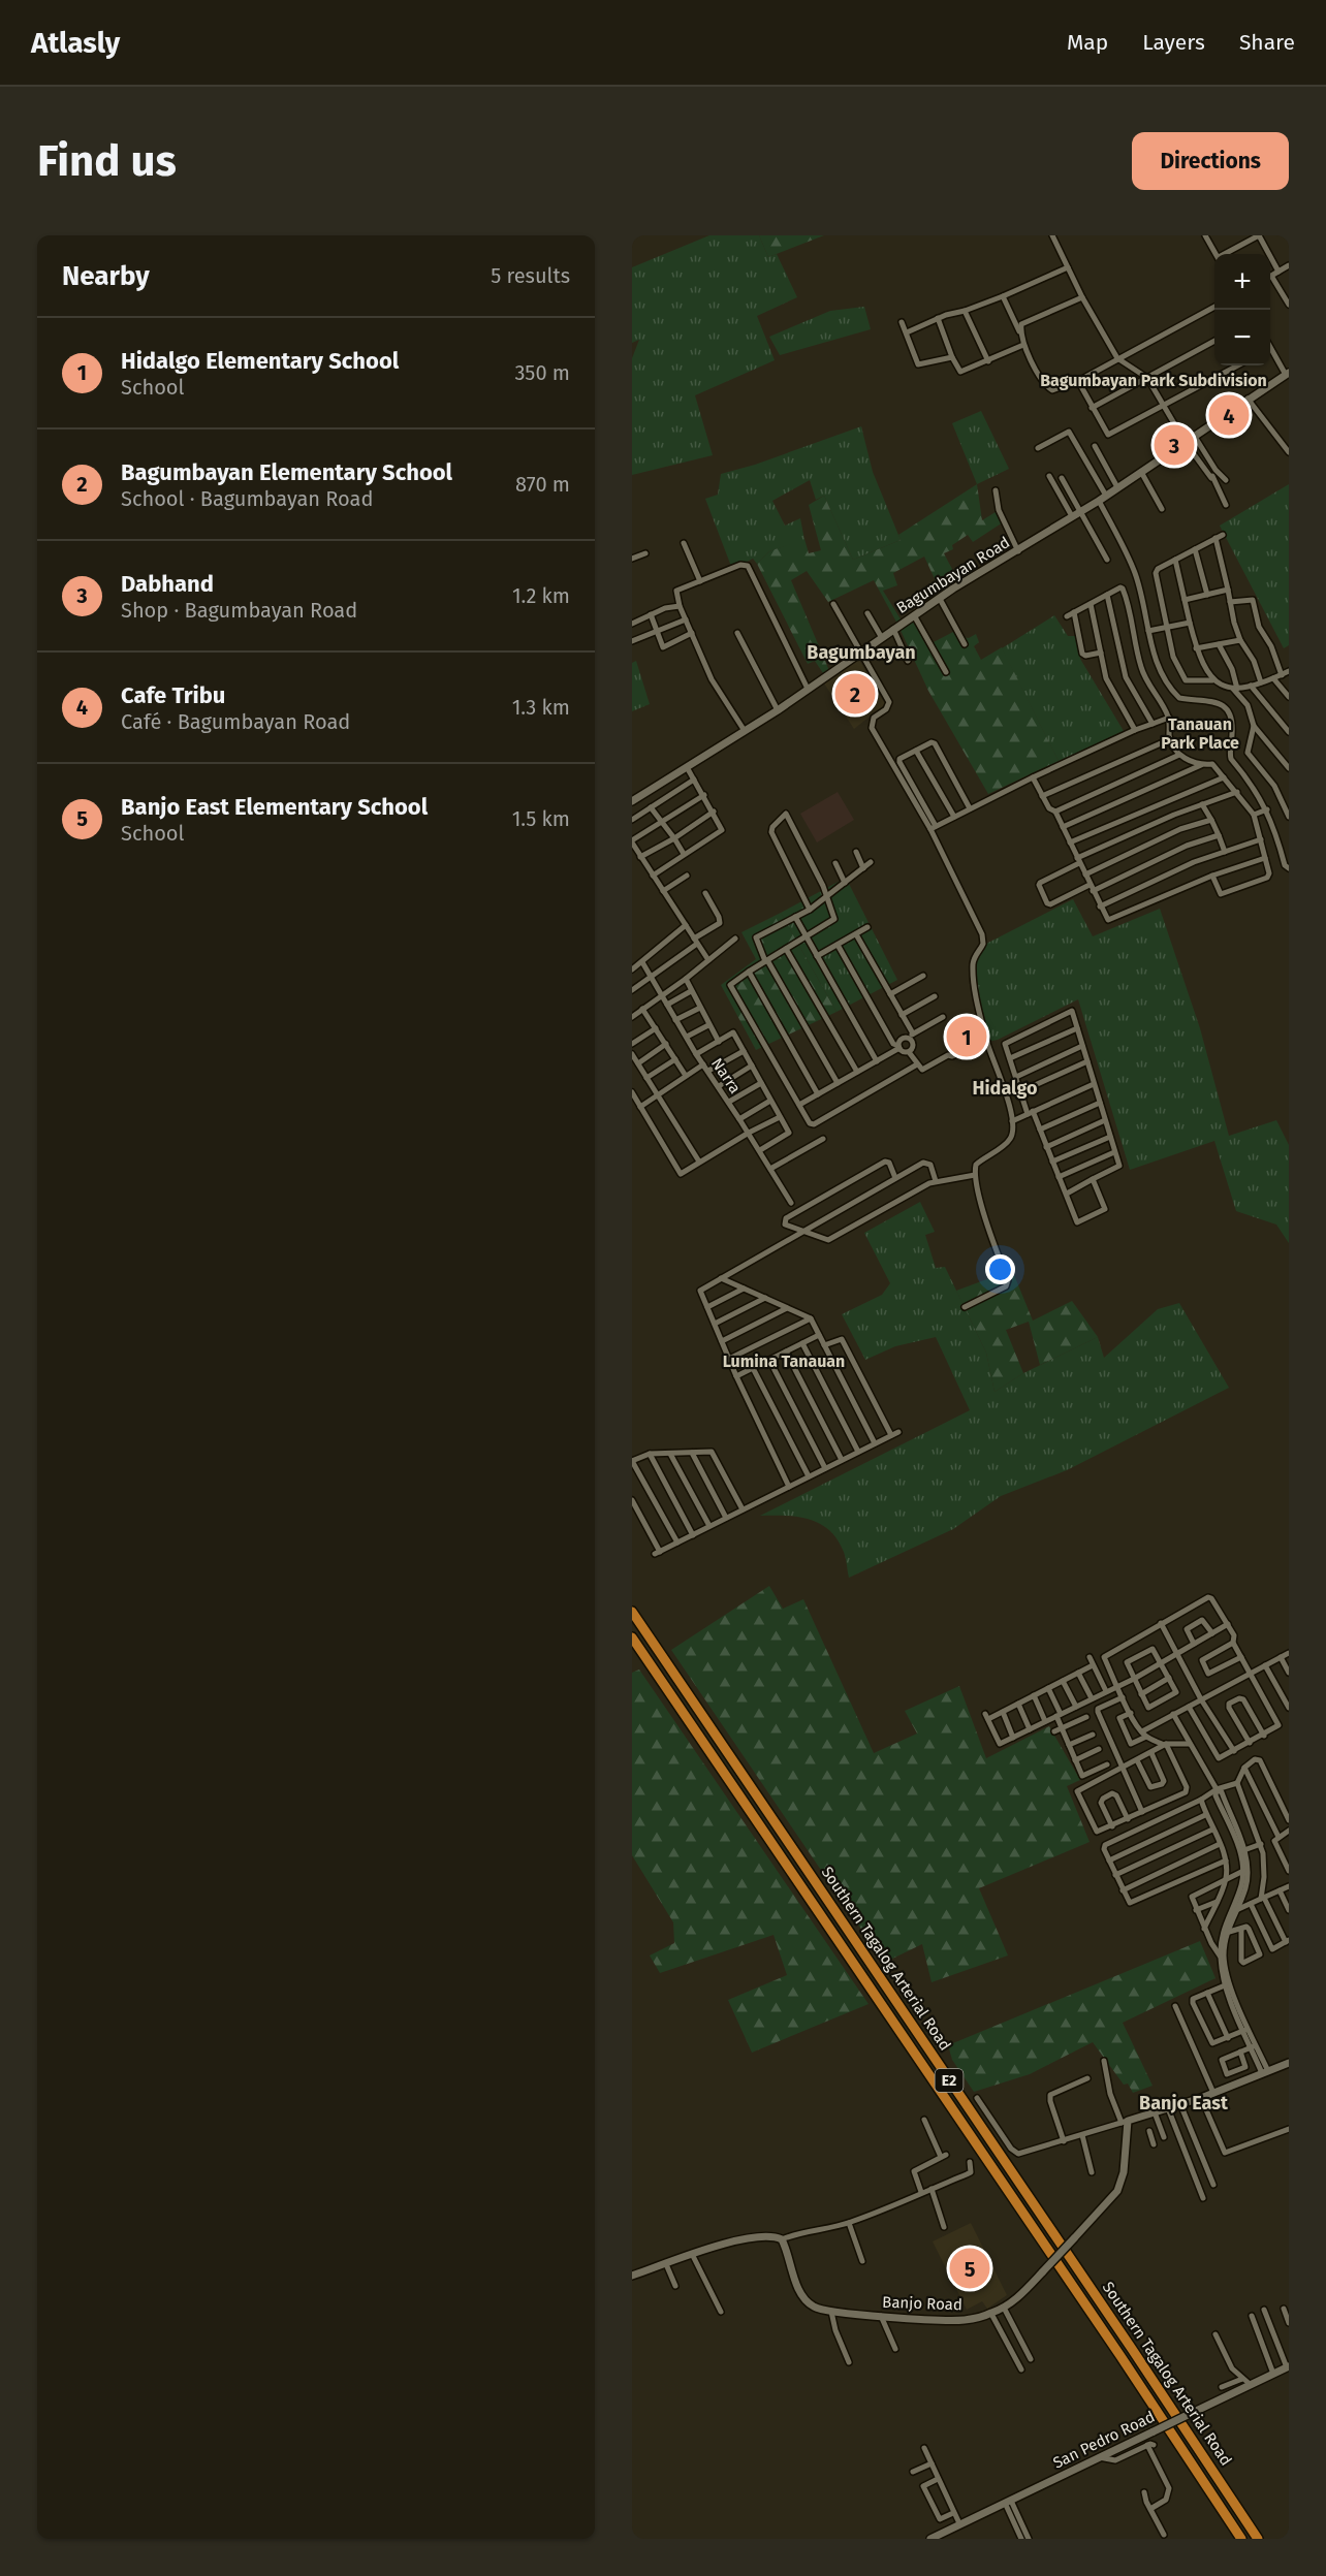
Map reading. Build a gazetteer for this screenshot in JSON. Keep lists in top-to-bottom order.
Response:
{
  "streets": {
    "highway": ["Southern Tagalog Arterial Road", "E2"],
    "street": [
      "Bagumbayan Road",
      "Narra",
      "Banjo Road",
      "San Pedro Road"
    ]
  },
  "districts": [
    "Bagumbayan Park Subdivision",
    "Bagumbayan",
    "Tanauan Park Place",
    "Hidalgo",
    "Lumina Tanauan",
    "Banjo East"
  ],
  "page": {
    "header": "Atlasly",
    "nav": ["Map", "Layers", "Share"],
    "buttons": "Directions",
    "title": "Find us",
    "heading": ["Nearby", "5 results"],
    "map_buttons": ["+", "−"],
    "list": [
      {
        "mark": "1",
        "name": "Hidalgo Elementary School",
        "note": "School",
        "value": "350 m"
      },
      {
        "mark": "2",
        "name": "Bagumbayan Elementary School",
        "note": "School · Bagumbayan Road",
        "value": "870 m"
      },
      {
        "mark": "3",
        "name": "Dabhand",
        "note": "Shop · Bagumbayan Road",
        "value": "1.2 km"
      },
      {
        "mark": "4",
        "name": "Cafe Tribu",
        "note": "Café · Bagumbayan Road",
        "value": "1.3 km"
      },
      {
        "mark": "5",
        "name": "Banjo East Elementary School",
        "note": "School",
        "value": "1.5 km"
      }
    ],
    "pins": [
      "4",
      "3",
      "2",
      "1",
      "5"
    ]
  }
}
